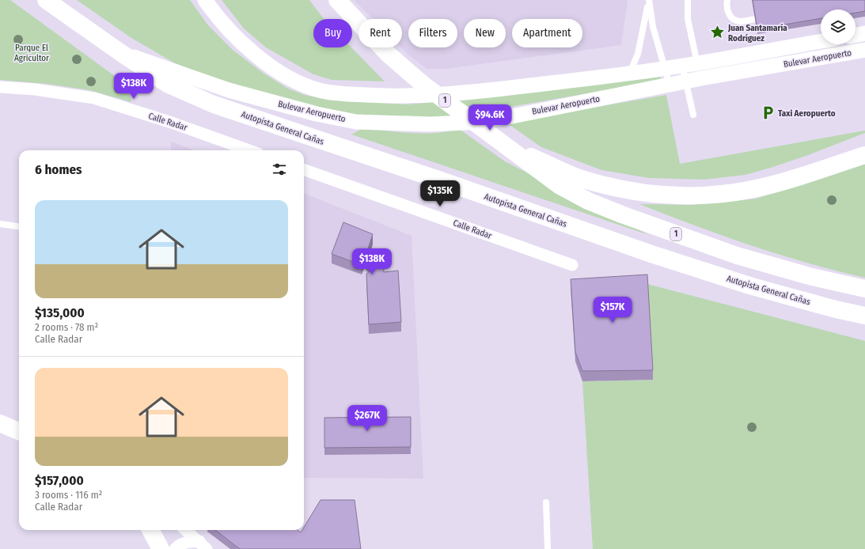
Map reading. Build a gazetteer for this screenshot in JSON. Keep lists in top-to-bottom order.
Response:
{
  "streets": {
    "main road": ["1", "Autopista General Cañas"],
    "street": ["Bulevar Aeropuerto", "Calle Radar"]
  },
  "crossings": [
    ["Bulevar Aeropuerto", "Autopista General Cañas"]
  ],
  "parks": ["Parque El Agricultor"],
  "places": {
    "place": ["Juan Santamaría Rodríguez"],
    "parking": ["Taxi Aeropuerto"]
  },
  "page": {
    "chip": [
      "Buy",
      "Rent",
      "Filters",
      "New",
      "Apartment"
    ],
    "price": [
      "$138K",
      "$94.6K",
      "$135K",
      "$138K",
      "$157K",
      "$267K"
    ],
    "heading": "6 homes",
    "list": [
      {
        "name": "$135,000",
        "note": "2 rooms · 78 m² · Calle Radar"
      },
      {
        "name": "$157,000",
        "note": "3 rooms · 116 m² · Calle Radar"
      }
    ]
  }
}
